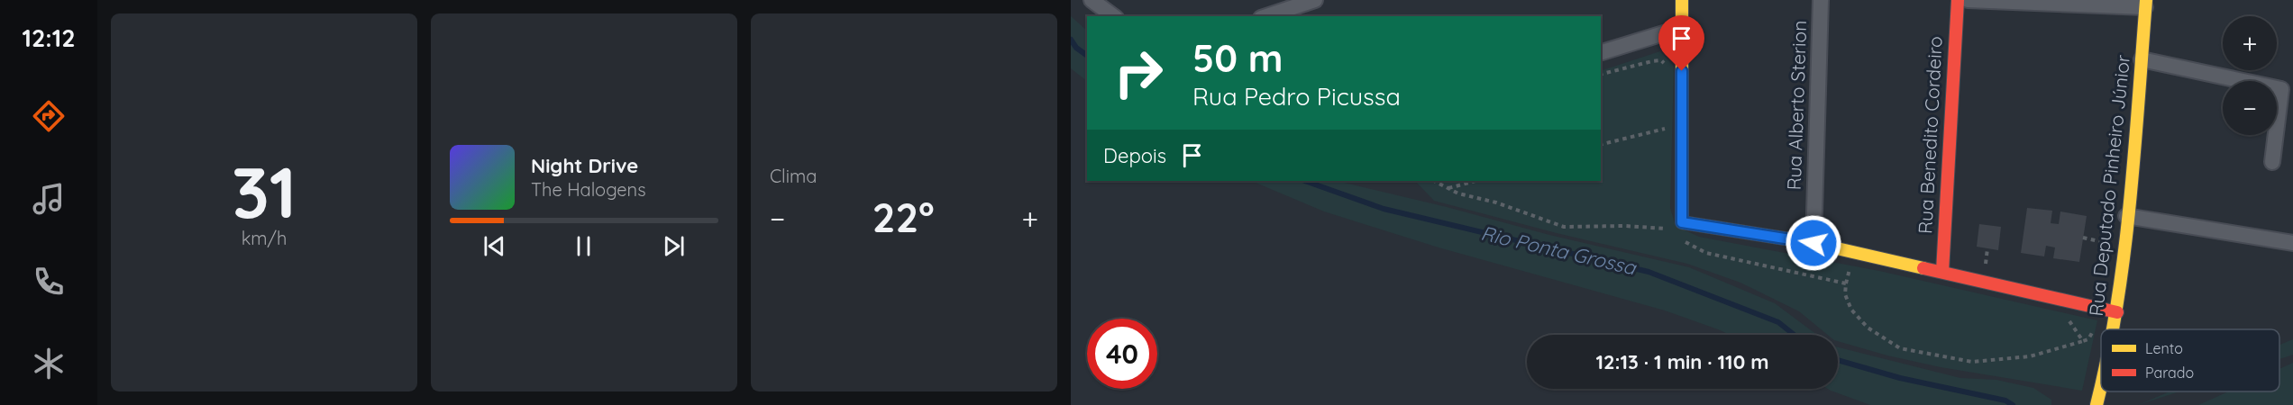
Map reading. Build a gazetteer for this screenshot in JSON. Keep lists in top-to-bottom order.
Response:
{
  "streets": {
    "street": ["Rua Alberto Sterion", "Rua Benedito Cordeiro", "Rua Deputado Pinheiro Júnior"]
  },
  "water": ["Rio Ponta Grossa"],
  "legend": ["Lento", "Parado"],
  "page": {
    "tabs": "12:12",
    "tile": [
      ["31", "km/h"],
      "Clima"
    ],
    "map_buttons": ["+", "−"],
    "turn": ["50 m", "Rua Pedro Picussa"],
    "then": "Depois",
    "song": ["Night Drive", "The Halogens"],
    "heat": ["−", "22°", "+"],
    "limit": "40",
    "trip": "12:13 · 1 min · 110 m"
  }
}
